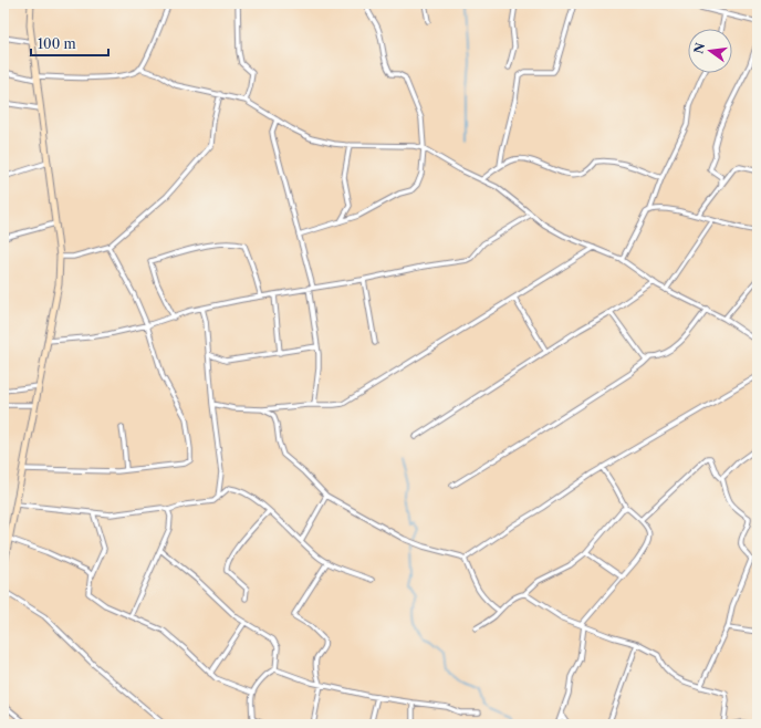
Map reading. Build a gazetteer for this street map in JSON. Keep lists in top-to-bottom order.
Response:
{
  "scale_bar": "100 m",
  "north": "left"
}
